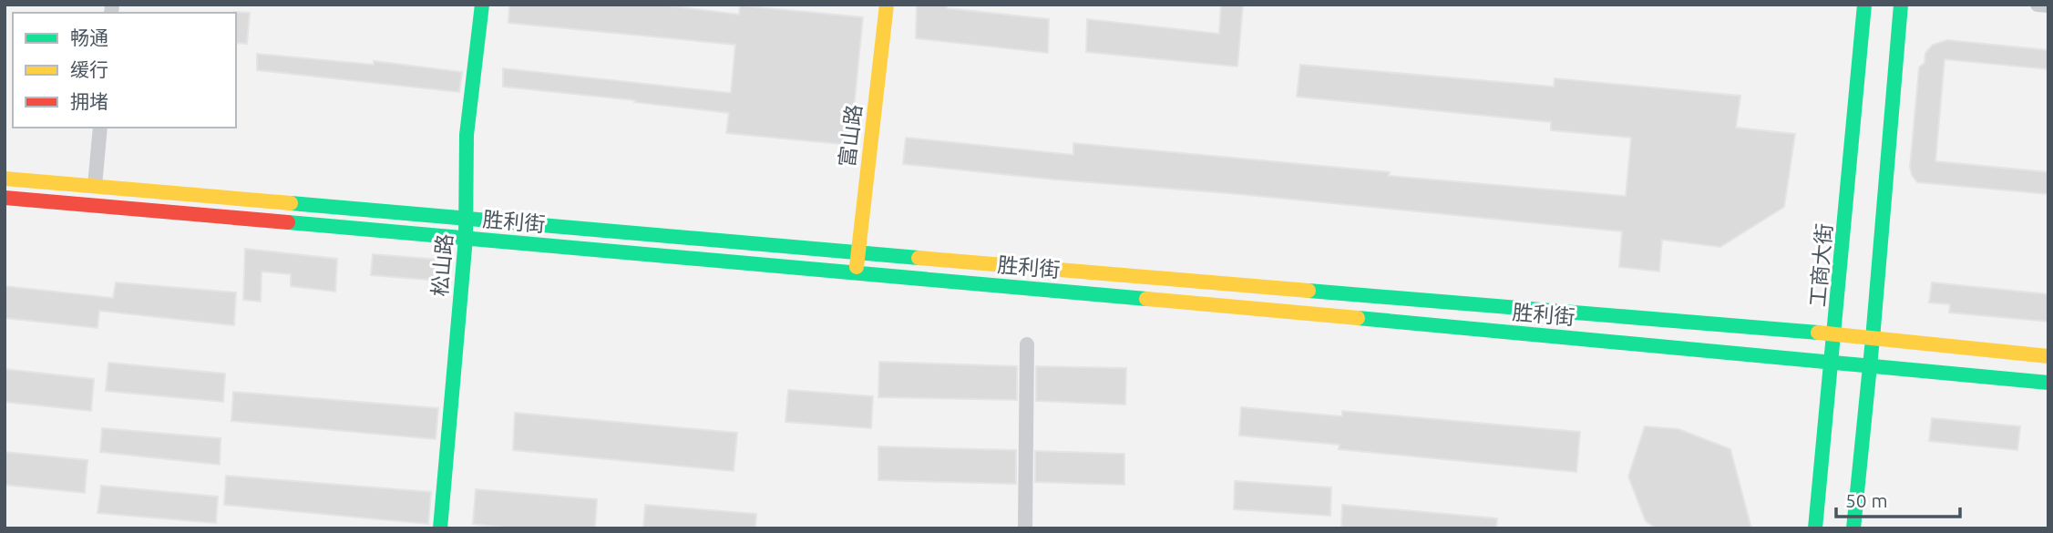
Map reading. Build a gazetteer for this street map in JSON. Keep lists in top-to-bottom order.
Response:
{
  "streets": {
    "main road": [
      "富山路",
      "胜利街",
      "松山路",
      "工商大街"
    ]
  },
  "crossings": [
    ["富山路", "胜利街"],
    ["胜利街", "松山路"],
    ["胜利街", "工商大街"]
  ],
  "legend": ["畅通", "缓行", "拥堵"],
  "scale_bar": "50 m"
}
